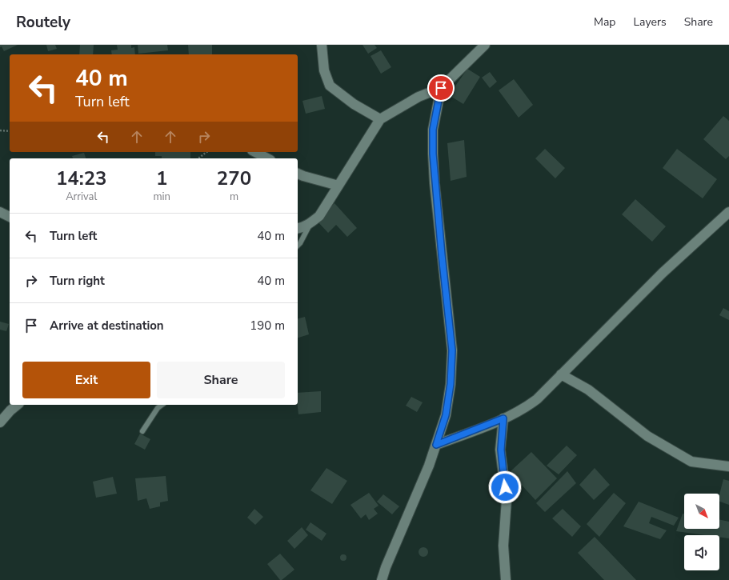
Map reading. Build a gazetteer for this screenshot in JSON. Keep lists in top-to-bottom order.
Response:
{
  "north": "bottom right",
  "page": {
    "header": "Routely",
    "nav": ["Map", "Layers", "Share"],
    "turn": ["40 m", "Turn left"],
    "eta": [
      "14:23",
      "Arrival",
      "1",
      "min",
      "270",
      "m"
    ],
    "list": [
      {
        "name": "Turn left",
        "value": "40 m"
      },
      {
        "name": "Turn right",
        "value": "40 m"
      },
      {
        "name": "Arrive at destination",
        "value": "190 m"
      }
    ],
    "buttons": ["Exit", "Share"]
  }
}
